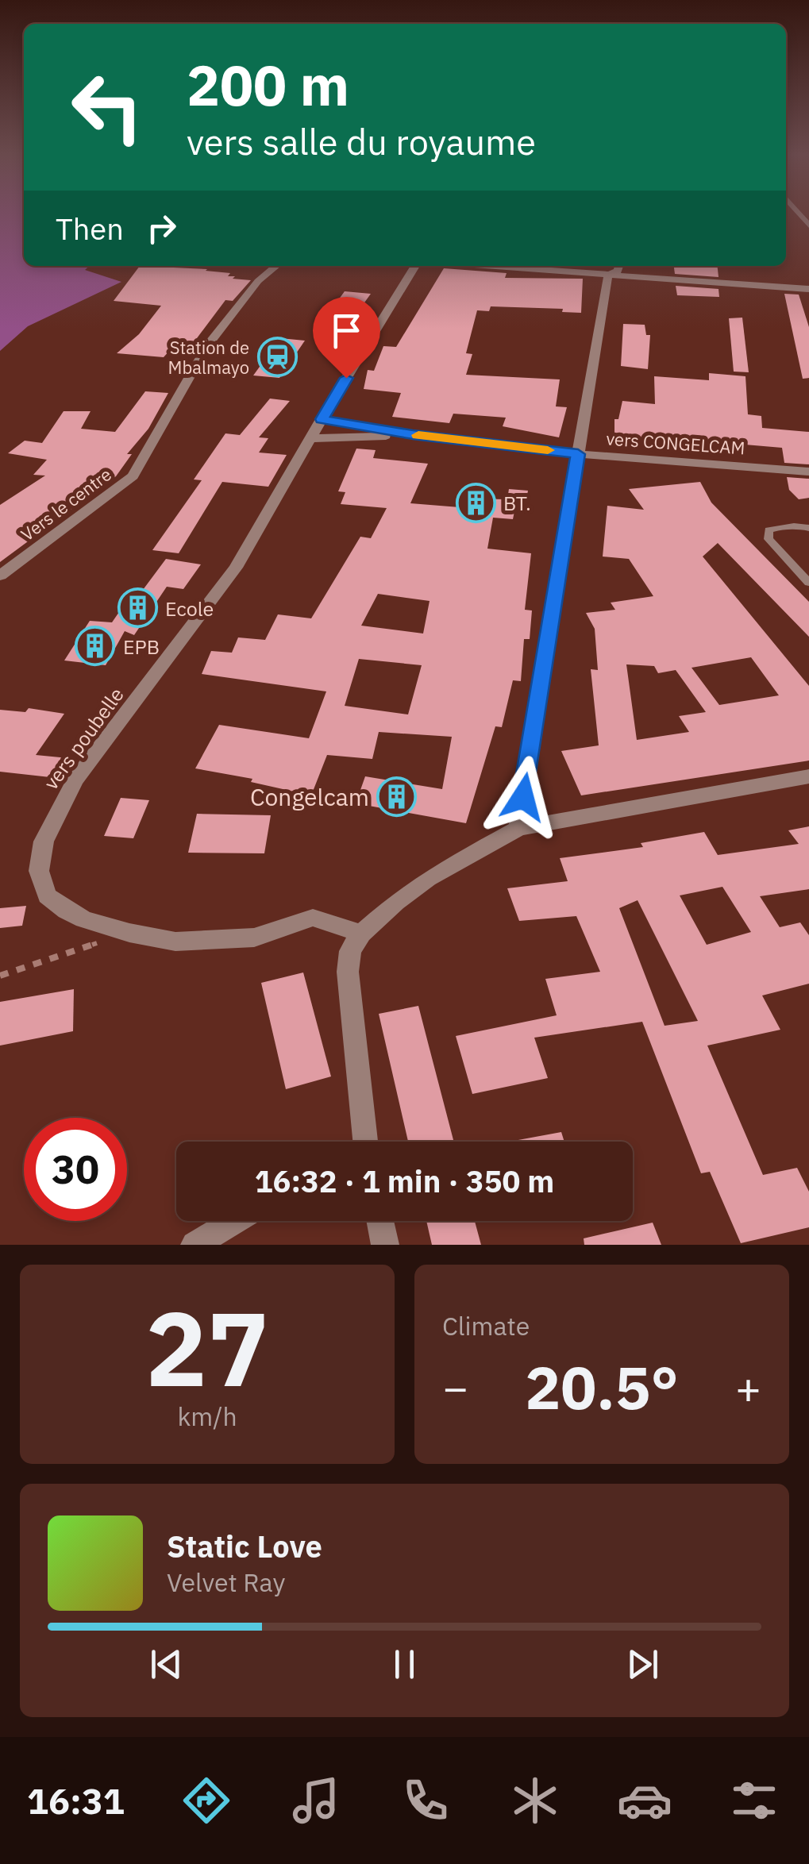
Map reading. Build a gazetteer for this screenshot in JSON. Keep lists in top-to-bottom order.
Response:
{
  "streets": {
    "street": ["vers CONGELCAM", "Vers le centre", "vers poubelle"]
  },
  "places": {
    "station": ["Station de Mbalmayo"],
    "building": [
      "BT.",
      "Ecole",
      "EPB",
      "Congelcam"
    ]
  },
  "page": {
    "turn": ["200 m", "vers salle du royaume"],
    "then": "Then",
    "limit": "30",
    "trip": "16:32 · 1 min · 350 m",
    "tile": [
      ["27", "km/h"],
      "Climate"
    ],
    "heat": ["−", "20.5°", "+"],
    "song": ["Static Love", "Velvet Ray"],
    "tabs": "16:31"
  }
}
